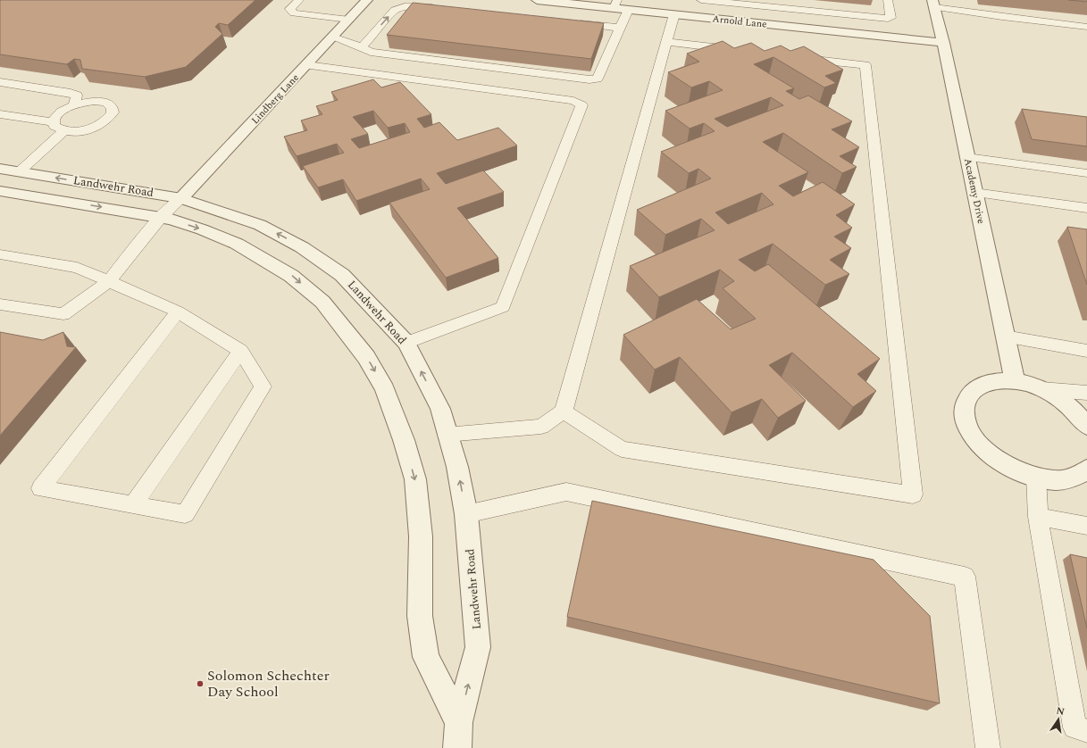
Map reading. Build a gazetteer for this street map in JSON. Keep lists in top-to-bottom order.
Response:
{
  "streets": {
    "street": [
      "Arnold Lane",
      "Lindberg Lane",
      "Landwehr Road",
      "Academy Drive"
    ]
  },
  "crossings": [
    ["Arnold Lane", "Academy Drive"],
    ["Lindberg Lane", "Landwehr Road"]
  ],
  "places": ["Solomon Schechter Day School"],
  "north": "top"
}
